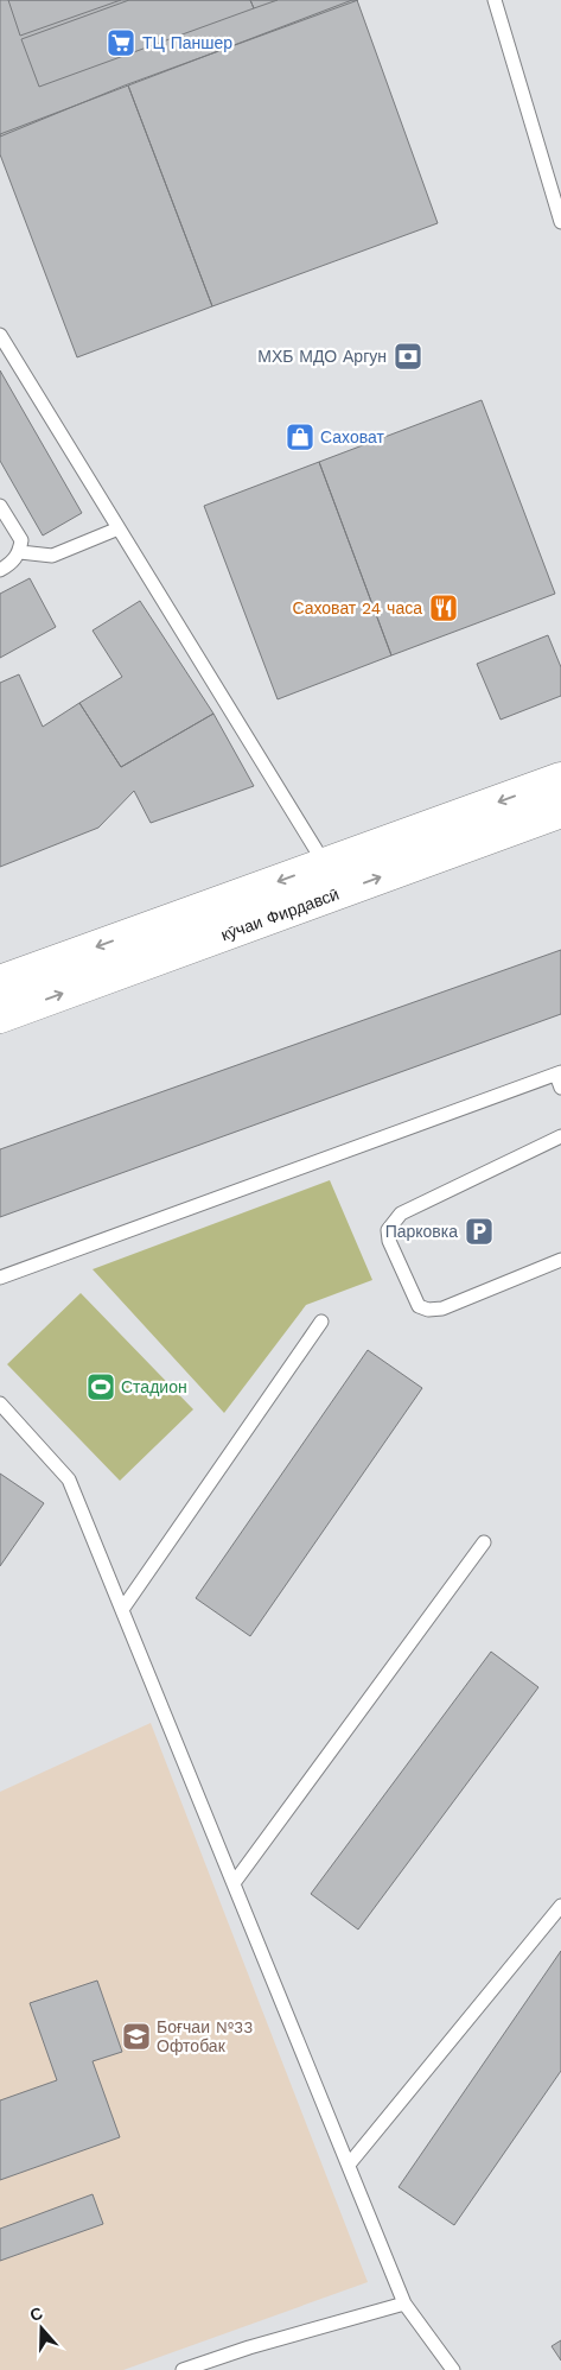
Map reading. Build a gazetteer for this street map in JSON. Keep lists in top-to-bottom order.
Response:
{
  "streets": {
    "street": ["кӯчаи Фирдавсӣ"]
  },
  "places": {
    "supermarket": ["ТЦ Паншер"],
    "bank": ["МХБ МДО Аргун"],
    "shop": ["Саховат"],
    "restaurant": ["Саховат 24 часа"],
    "parking": ["Парковка"],
    "sports": ["Стадион"],
    "school or university": ["Боғчаи №33 Офтобак"]
  },
  "north": "top"
}
